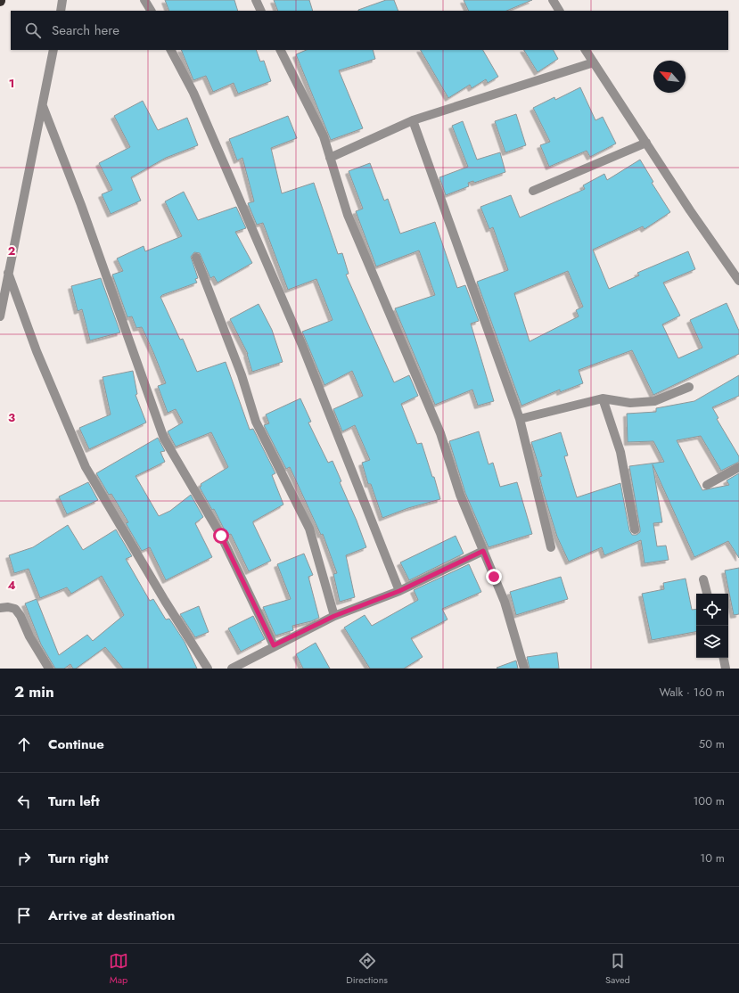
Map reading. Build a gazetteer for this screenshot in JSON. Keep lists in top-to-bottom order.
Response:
{
  "north": "top left",
  "page": {
    "search": "Search here",
    "heading": ["2 min", "Walk · 160 m"],
    "list": [
      ["Continue", "50 m"],
      ["Turn left", "100 m"],
      ["Turn right", "10 m"],
      "Arrive at destination"
    ],
    "nav": ["Map", "Directions", "Saved"]
  },
  "grid": {
    "rows": [
      "1",
      "2",
      "3",
      "4"
    ]
  }
}
